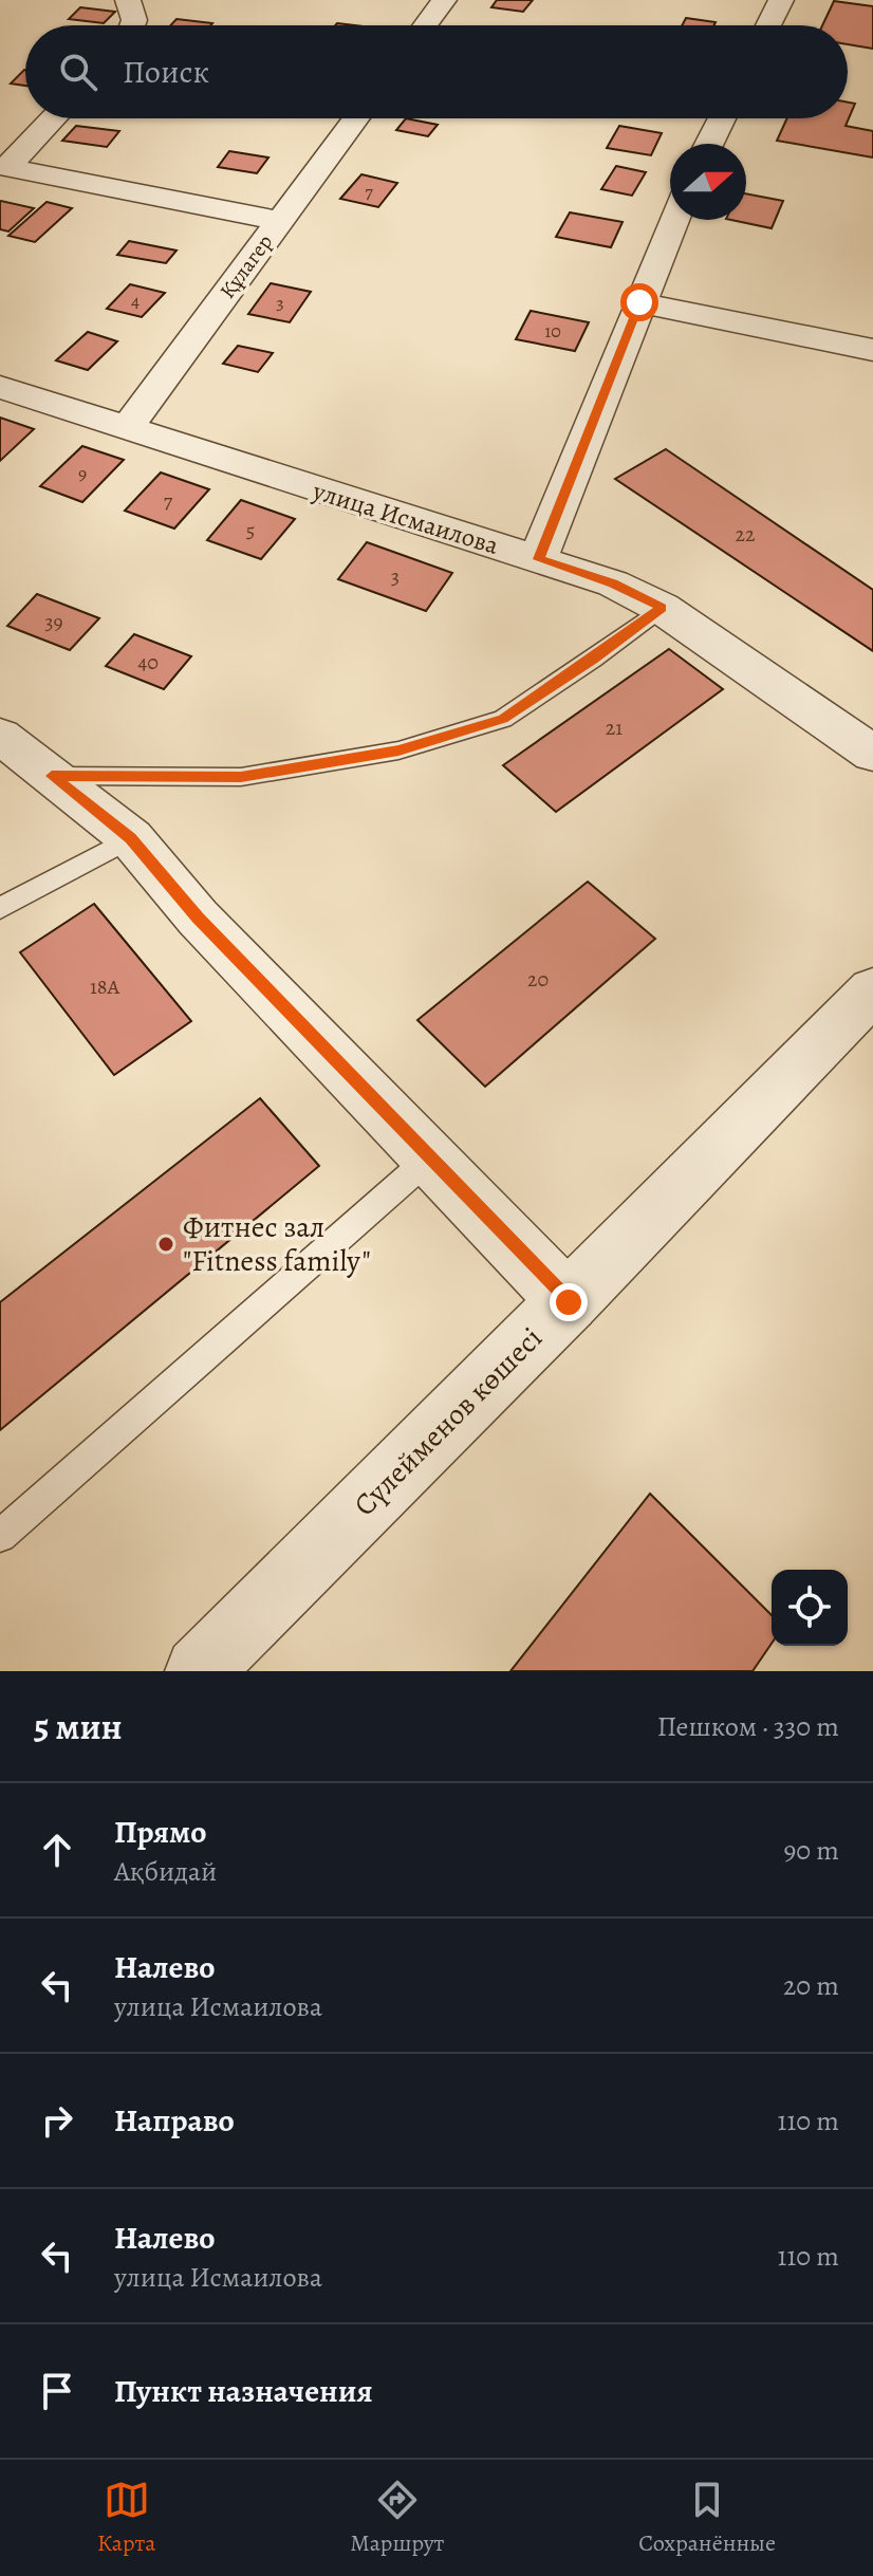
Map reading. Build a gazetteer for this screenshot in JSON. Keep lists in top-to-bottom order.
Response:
{
  "streets": {
    "street": ["Құлагер", "улица Исмаилова", "Сүлейменов көшесі"]
  },
  "crossings": [
    ["Құлагер", "улица Исмаилова"]
  ],
  "places": ["Фитнес зал \"Fitness family\""],
  "house_numbers": [
    "7",
    "4",
    "3",
    "10",
    "9",
    "7",
    "5",
    "22",
    "3",
    "39",
    "40",
    "21",
    "20",
    "18А"
  ],
  "north": "right",
  "page": {
    "search": "Поиск",
    "heading": ["5 мин", "Пешком · 330 m"],
    "list": [
      ["Прямо", "Ақбидай", "90 m"],
      ["Налево", "улица Исмаилова", "20 m"],
      ["Направо", "110 m"],
      ["Налево", "улица Исмаилова", "110 m"],
      "Пункт назначения"
    ],
    "nav": ["Карта", "Маршрут", "Сохранённые"]
  }
}
